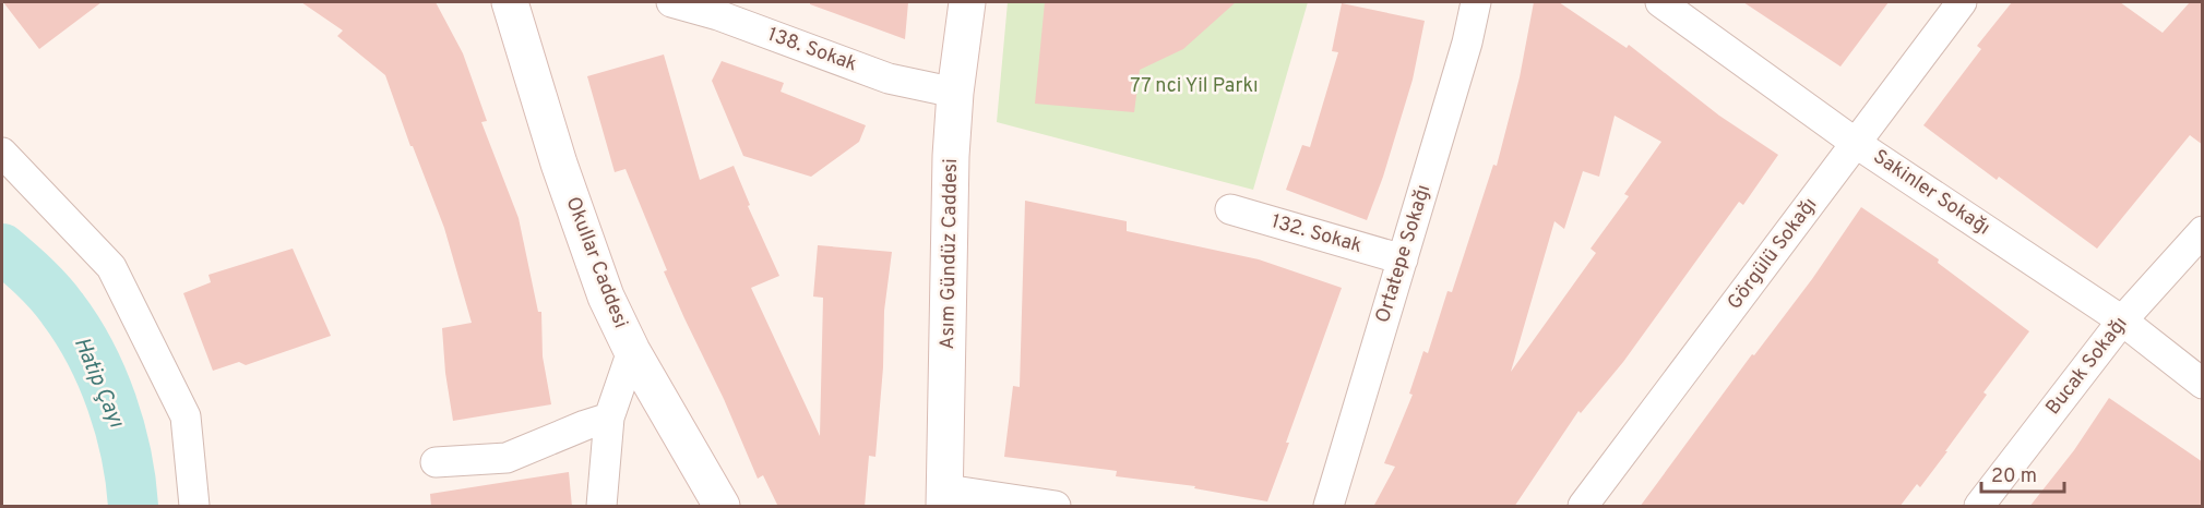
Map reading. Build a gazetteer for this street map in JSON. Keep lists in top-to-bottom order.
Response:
{
  "streets": {
    "street": [
      "138. Sokak",
      "Sakinler Sokağı",
      "132. Sokak",
      "Asım Gündüz Caddesi",
      "Ortatepe Sokağı",
      "Görgülü Sokağı",
      "Okullar Caddesi",
      "Bucak Sokağı"
    ]
  },
  "crossings": [
    ["138. Sokak", "Asım Gündüz Caddesi"],
    ["Sakinler Sokağı", "Görgülü Sokağı"],
    ["Sakinler Sokağı", "Bucak Sokağı"],
    ["132. Sokak", "Ortatepe Sokağı"]
  ],
  "water": ["Hatip Çayı"],
  "parks": ["77 nci Yil Parkı"],
  "scale_bar": "20 m"
}
